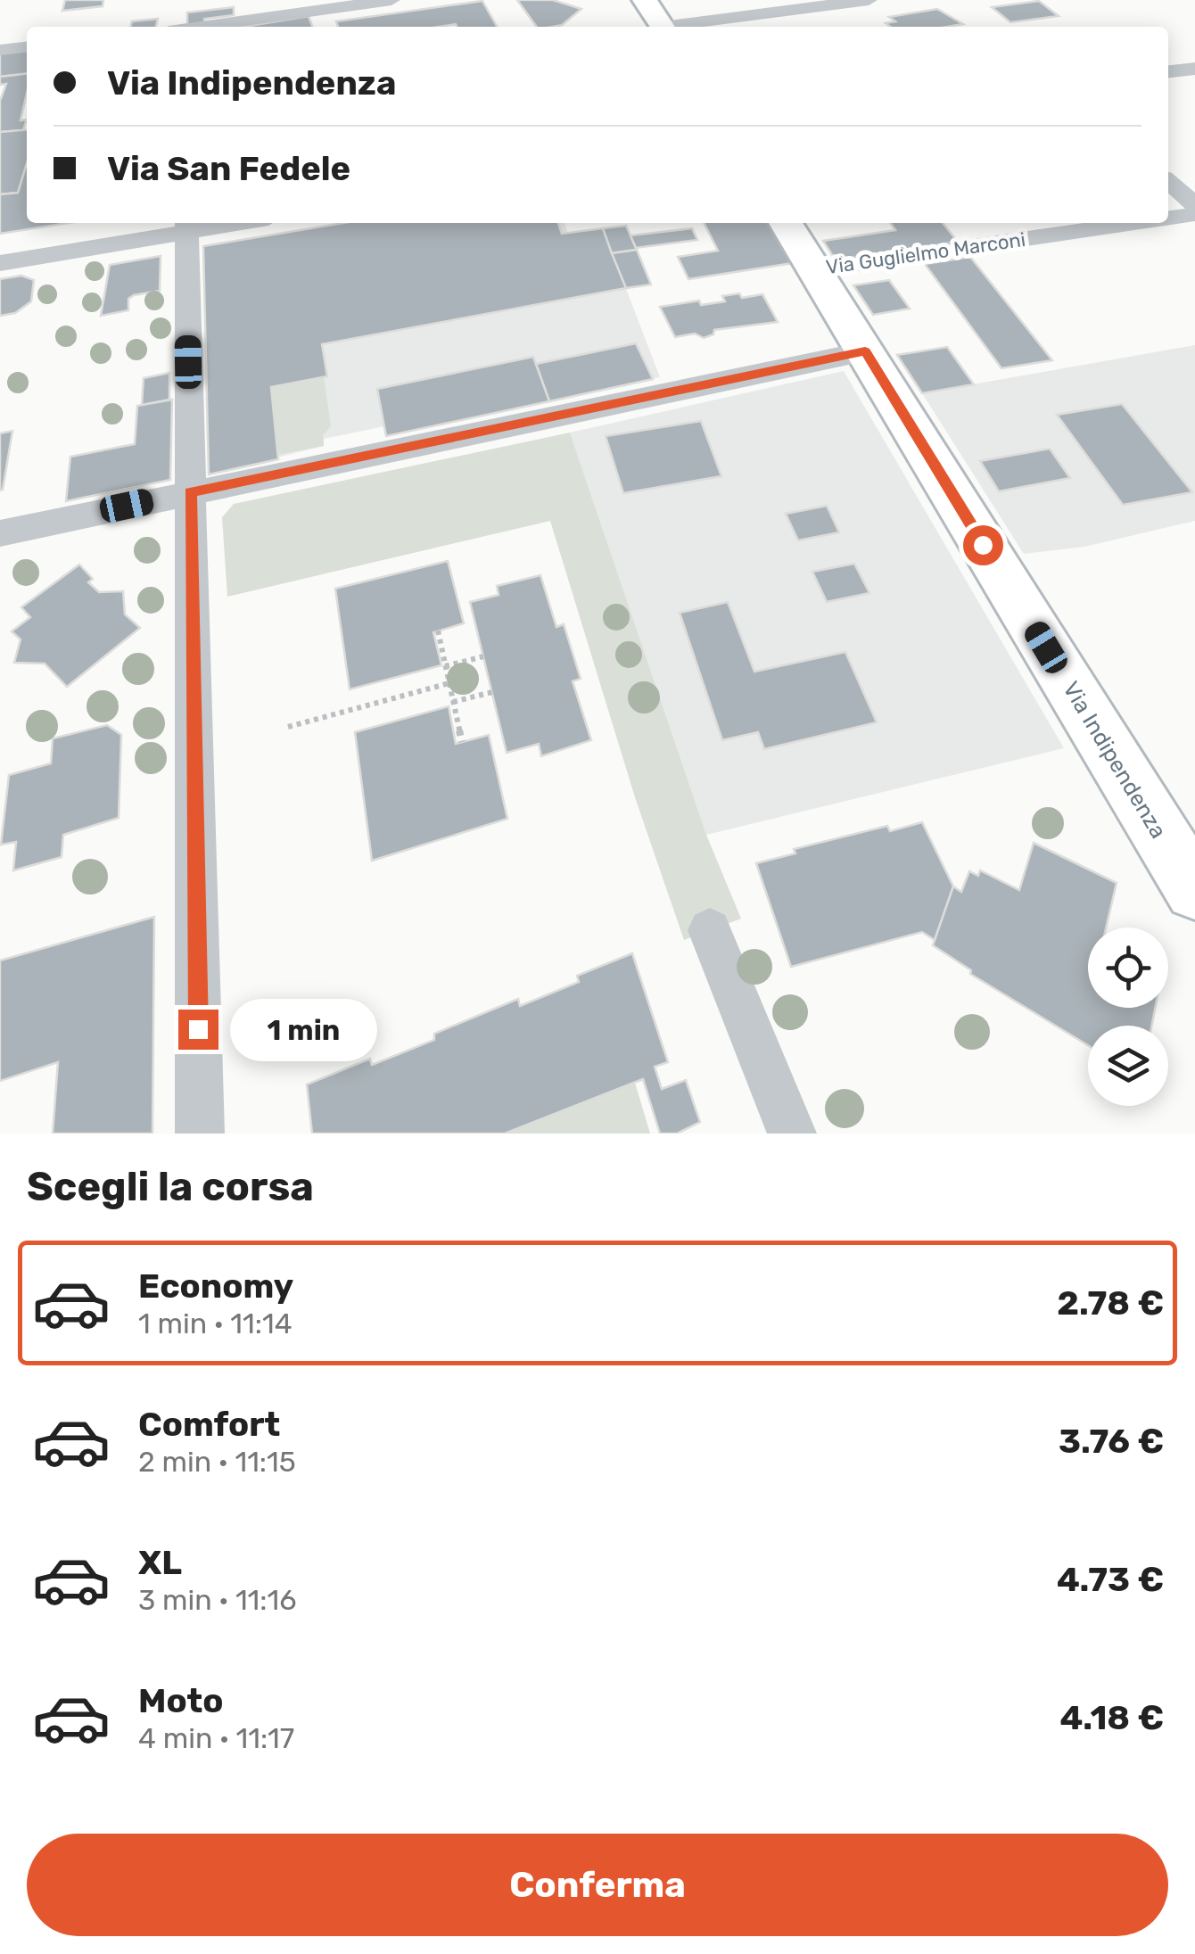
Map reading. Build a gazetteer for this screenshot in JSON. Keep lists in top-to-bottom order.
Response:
{
  "streets": {
    "street": ["Via Guglielmo Marconi", "Via Indipendenza"]
  },
  "crossings": [
    ["Via Guglielmo Marconi", "Via Indipendenza"]
  ],
  "page": {
    "banner": ["Via Indipendenza", "Via San Fedele"],
    "bubble": "1 min",
    "heading": "Scegli la corsa",
    "list": [
      {
        "name": "Economy",
        "note": "1 min · 11:14",
        "value": "2.78 €"
      },
      {
        "name": "Comfort",
        "note": "2 min · 11:15",
        "value": "3.76 €"
      },
      {
        "name": "XL",
        "note": "3 min · 11:16",
        "value": "4.73 €"
      },
      {
        "name": "Moto",
        "note": "4 min · 11:17",
        "value": "4.18 €"
      }
    ],
    "buttons": "Conferma"
  }
}
